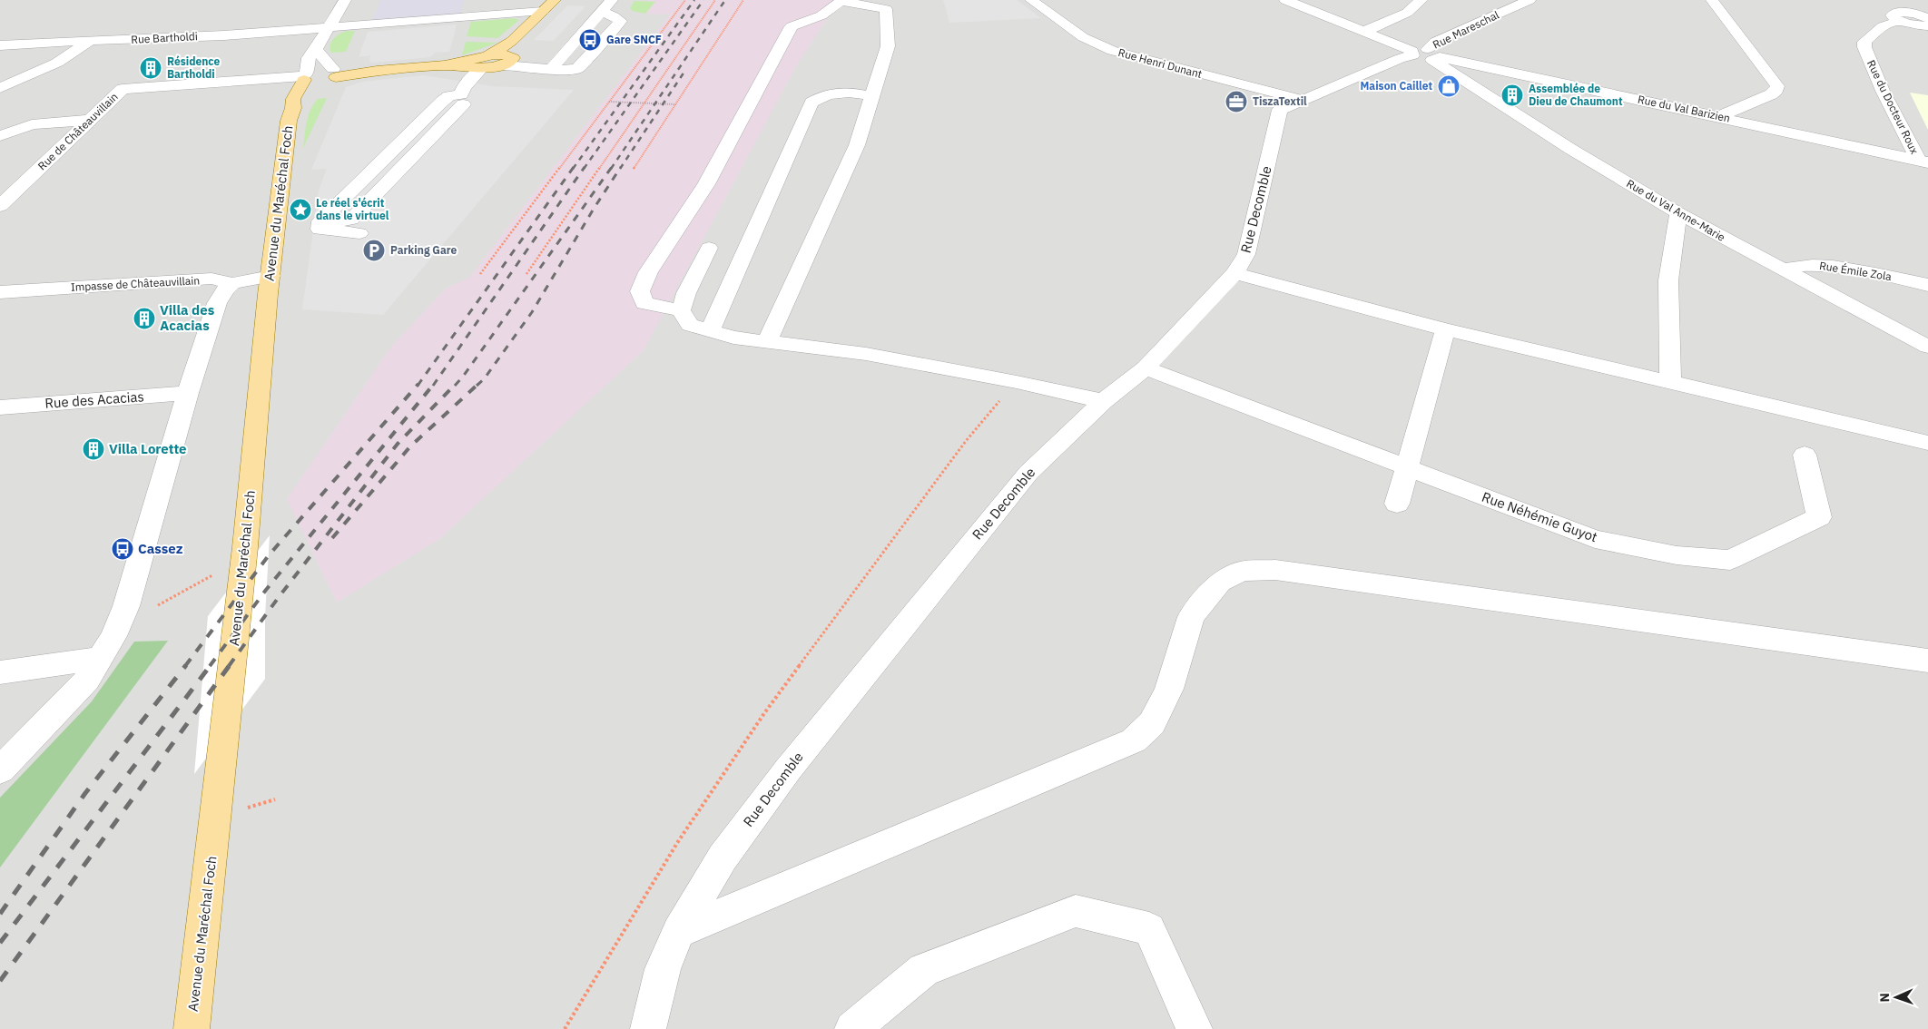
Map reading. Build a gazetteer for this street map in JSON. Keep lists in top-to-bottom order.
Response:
{
  "streets": {
    "main road": ["Avenue du Maréchal Foch"],
    "street": [
      "Rue Mareschal",
      "Rue Bartholdi",
      "Rue Henri Dunant",
      "Rue du Docteur Roux",
      "Rue du Val Barizien",
      "Rue de Châteauvillain",
      "Rue Decomble",
      "Rue du Val Anne-Marie",
      "Rue Émile Zola",
      "Impasse de Châteauvillain",
      "Rue des Acacias",
      "Rue Néhémie Guyot"
    ]
  },
  "crossings": [
    ["Rue Mareschal", "Rue du Val Barizien"],
    ["Rue Mareschal", "Rue du Val Anne-Marie"],
    ["Rue Henri Dunant", "Rue Decomble"],
    ["Rue du Docteur Roux", "Rue du Val Barizien"],
    ["Rue du Val Barizien", "Rue Decomble"],
    ["Rue du Val Barizien", "Rue du Val Anne-Marie"],
    ["Rue de Châteauvillain", "Avenue du Maréchal Foch"],
    ["Avenue du Maréchal Foch", "Impasse de Châteauvillain"],
    ["Rue Decomble", "Rue Néhémie Guyot"],
    ["Rue du Val Anne-Marie", "Rue Émile Zola"]
  ],
  "places": {
    "bus stop": ["Gare SNCF", "Cassez"],
    "building": [
      "Résidence Bartholdi",
      "Assemblée de Dieu de Chaumont",
      "Villa des Acacias",
      "Villa Lorette"
    ],
    "shop": ["Maison Caillet"],
    "office": ["TiszaTextil"],
    "place": ["Le réel s'écrit dans le virtuel"],
    "parking": ["Parking Gare"]
  },
  "north": "left"
}
